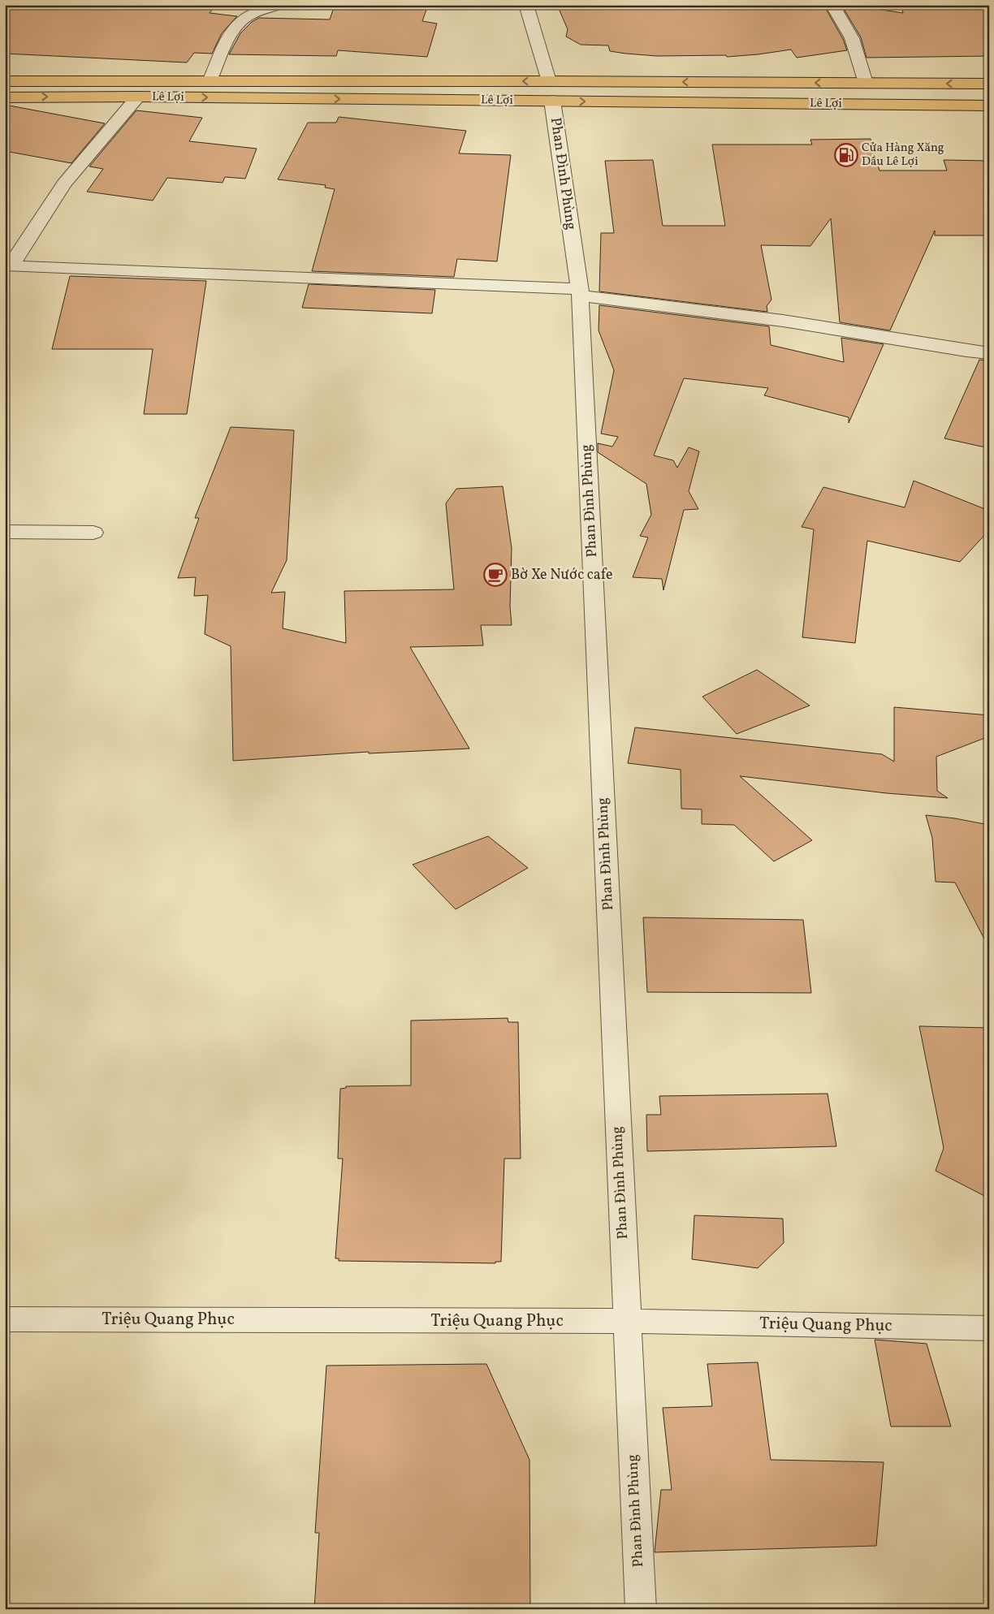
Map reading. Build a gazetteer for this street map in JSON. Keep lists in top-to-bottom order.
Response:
{
  "streets": {
    "main road": ["Lê Lợi"],
    "street": ["Phan Đình Phùng", "Triệu Quang Phục"]
  },
  "crossings": [
    ["Lê Lợi", "Phan Đình Phùng"],
    ["Phan Đình Phùng", "Triệu Quang Phục"]
  ],
  "places": {
    "fuel station": ["Cửa Hàng Xăng Dầu Lê Lợi"],
    "cafe": ["Bờ Xe Nước cafe"]
  }
}
